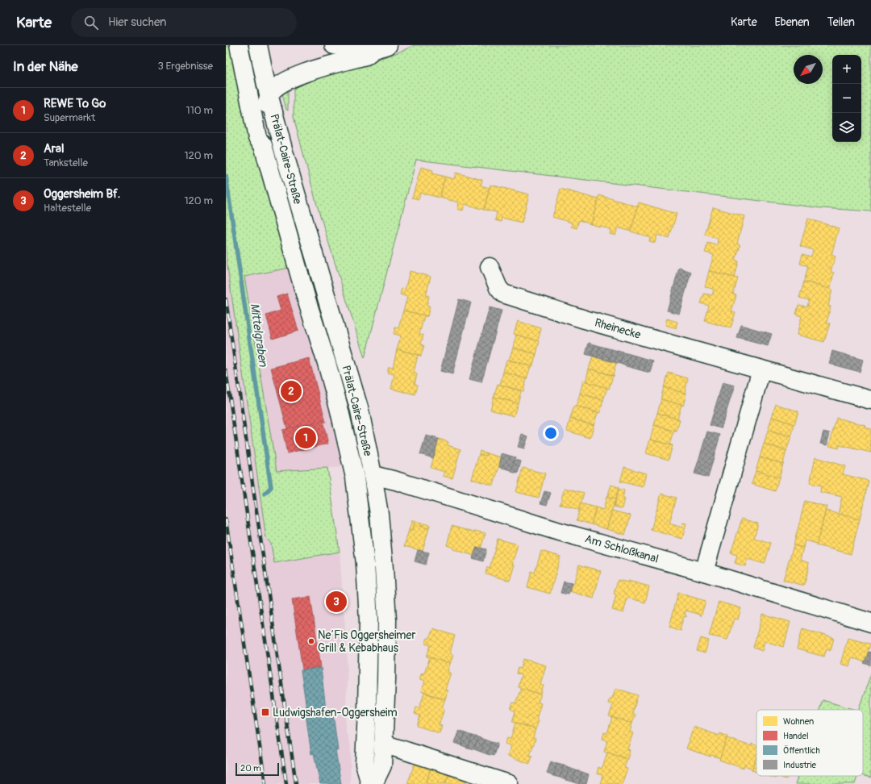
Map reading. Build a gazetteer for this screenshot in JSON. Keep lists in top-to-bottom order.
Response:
{
  "streets": {
    "street": ["Prälat-Caire-Straße", "Rheinecke", "Am Schloßkanal"]
  },
  "crossings": [
    ["Prälat-Caire-Straße", "Am Schloßkanal"]
  ],
  "water": ["Mittelgraben"],
  "places": {
    "other": ["Ne‘Fis Oggersheimer Grill & Kebabhaus"],
    "transit": ["Ludwigshafen-Oggersheim"]
  },
  "legend": [
    "Wohnen",
    "Handel",
    "Öffentlich",
    "Industrie"
  ],
  "scale_bar": "20 m",
  "north": "bottom left",
  "page": {
    "header": "Karte",
    "search": "Hier suchen",
    "nav": ["Karte", "Ebenen", "Teilen"],
    "heading": ["In der Nähe", "3 Ergebnisse"],
    "map_buttons": ["+", "−"],
    "list": [
      {
        "mark": "1",
        "name": "REWE To Go",
        "note": "Supermarkt",
        "value": "110 m"
      },
      {
        "mark": "2",
        "name": "Aral",
        "note": "Tankstelle",
        "value": "120 m"
      },
      {
        "mark": "3",
        "name": "Oggersheim Bf.",
        "note": "Haltestelle",
        "value": "120 m"
      }
    ],
    "pins": ["2", "1", "3"],
    "scale": "20 m"
  }
}
